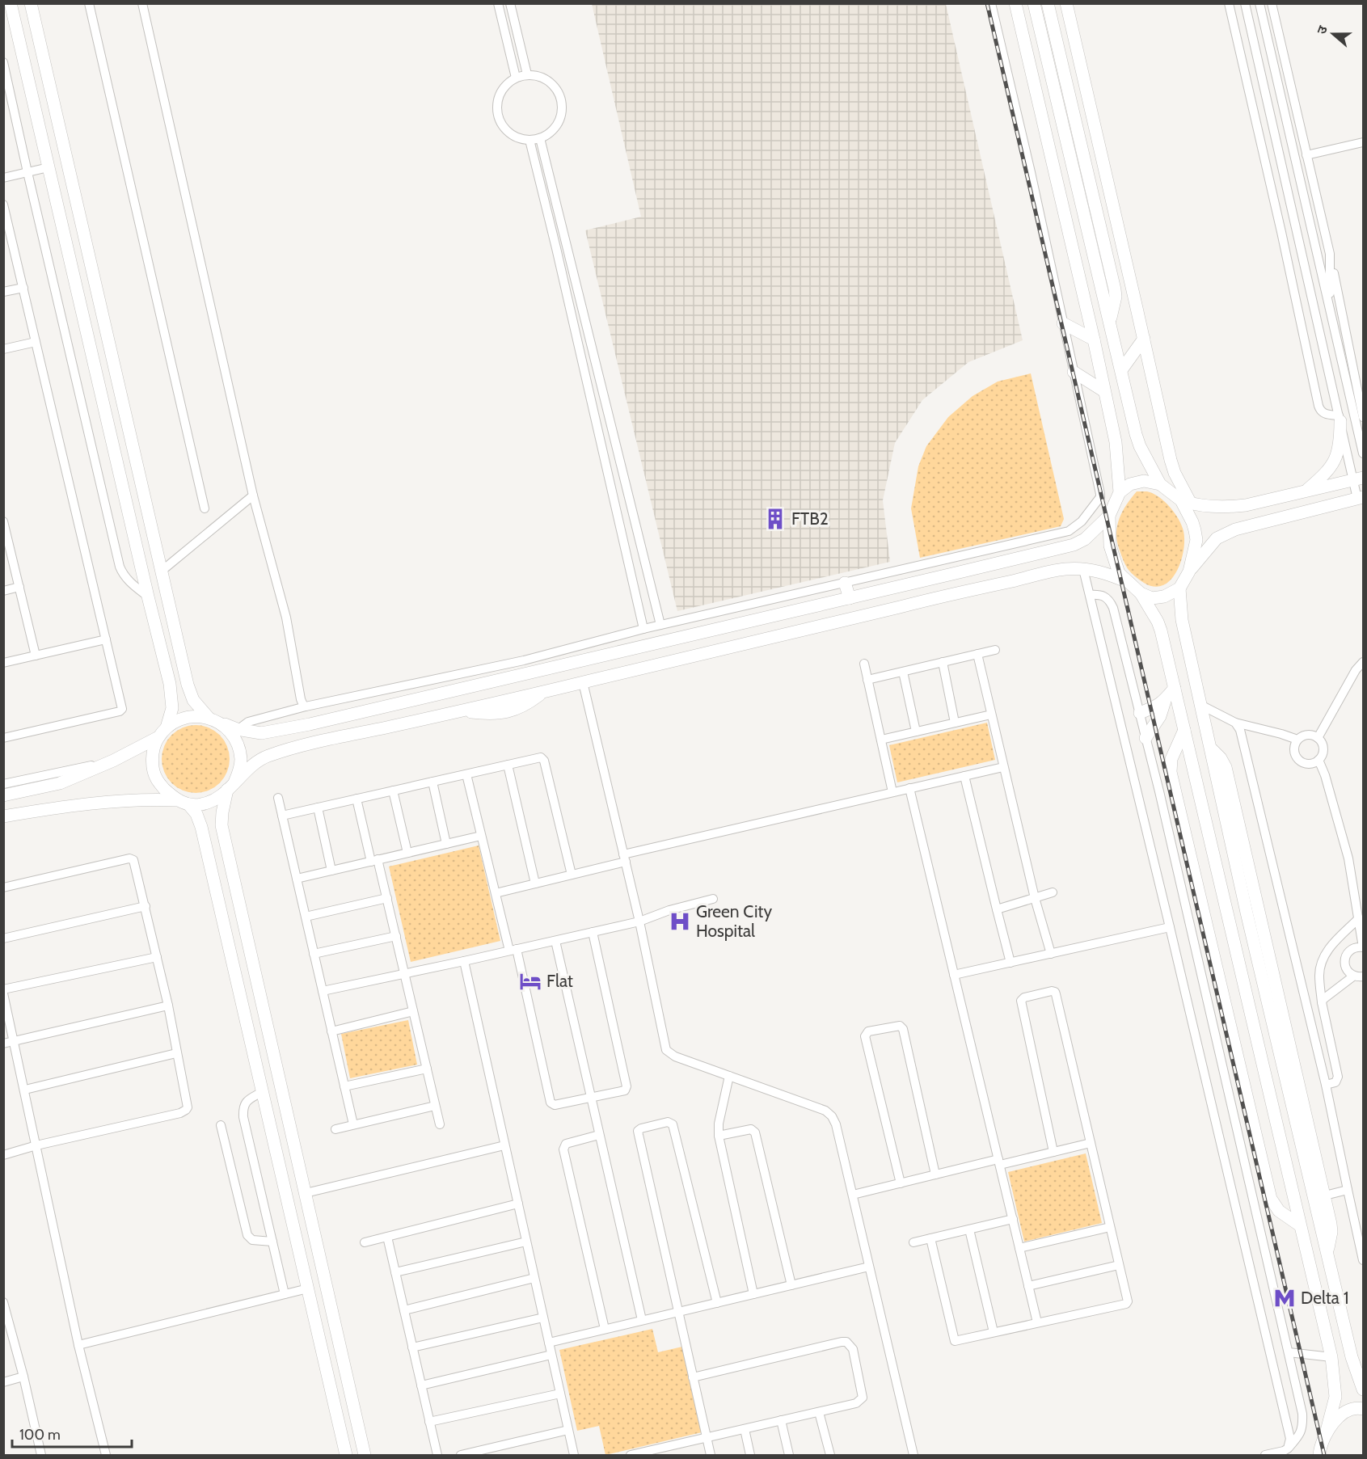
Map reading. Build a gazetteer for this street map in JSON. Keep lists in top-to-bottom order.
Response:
{
  "places": {
    "building": ["FTB2"],
    "hospital": ["Green City Hospital"],
    "hotel": ["Flat"],
    "metro station": ["Delta 1"]
  },
  "scale_bar": "100 m",
  "north": "left"
}
